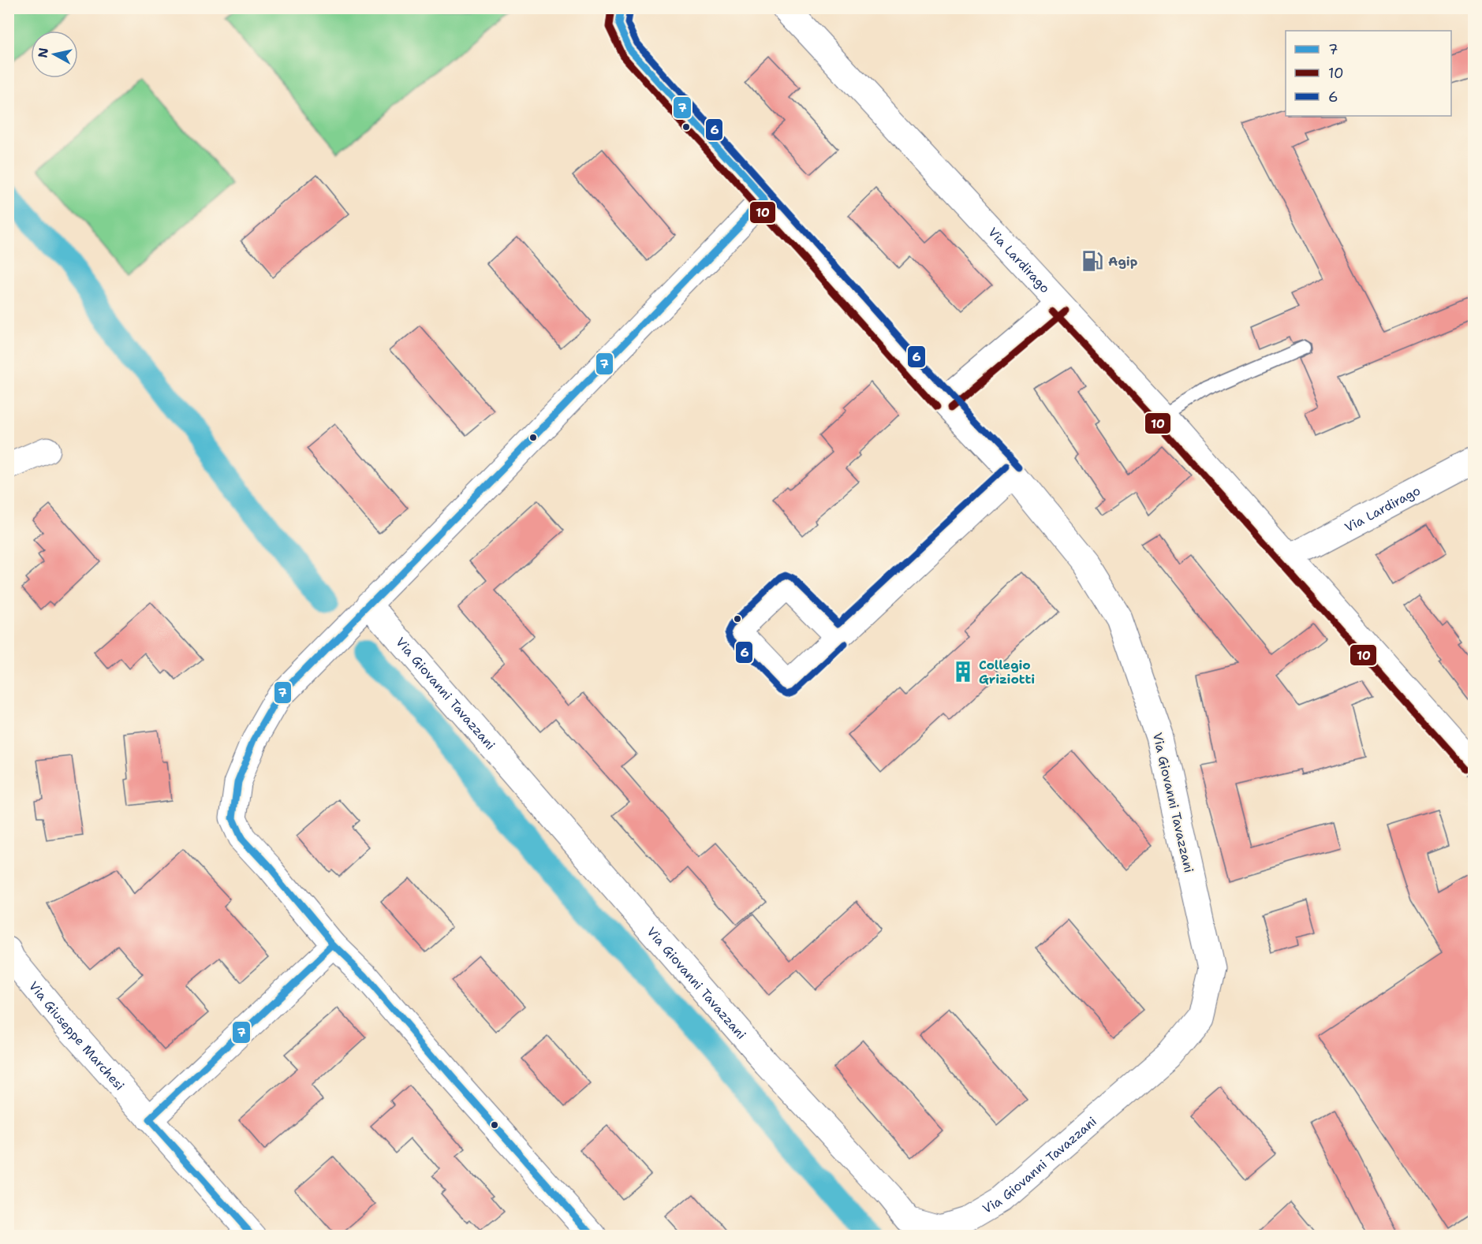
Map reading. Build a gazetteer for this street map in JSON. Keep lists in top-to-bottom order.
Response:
{
  "streets": {
    "street": ["Via Lardirago", "Via Giovanni Tavazzani", "Via Giuseppe Marchesi"]
  },
  "places": {
    "fuel station": ["Agip"],
    "building": ["Collegio Griziotti"]
  },
  "lines": ["transit line 7", "transit line 10", "transit line 6"],
  "legend": ["7", "10", "6"],
  "north": "left"
}
